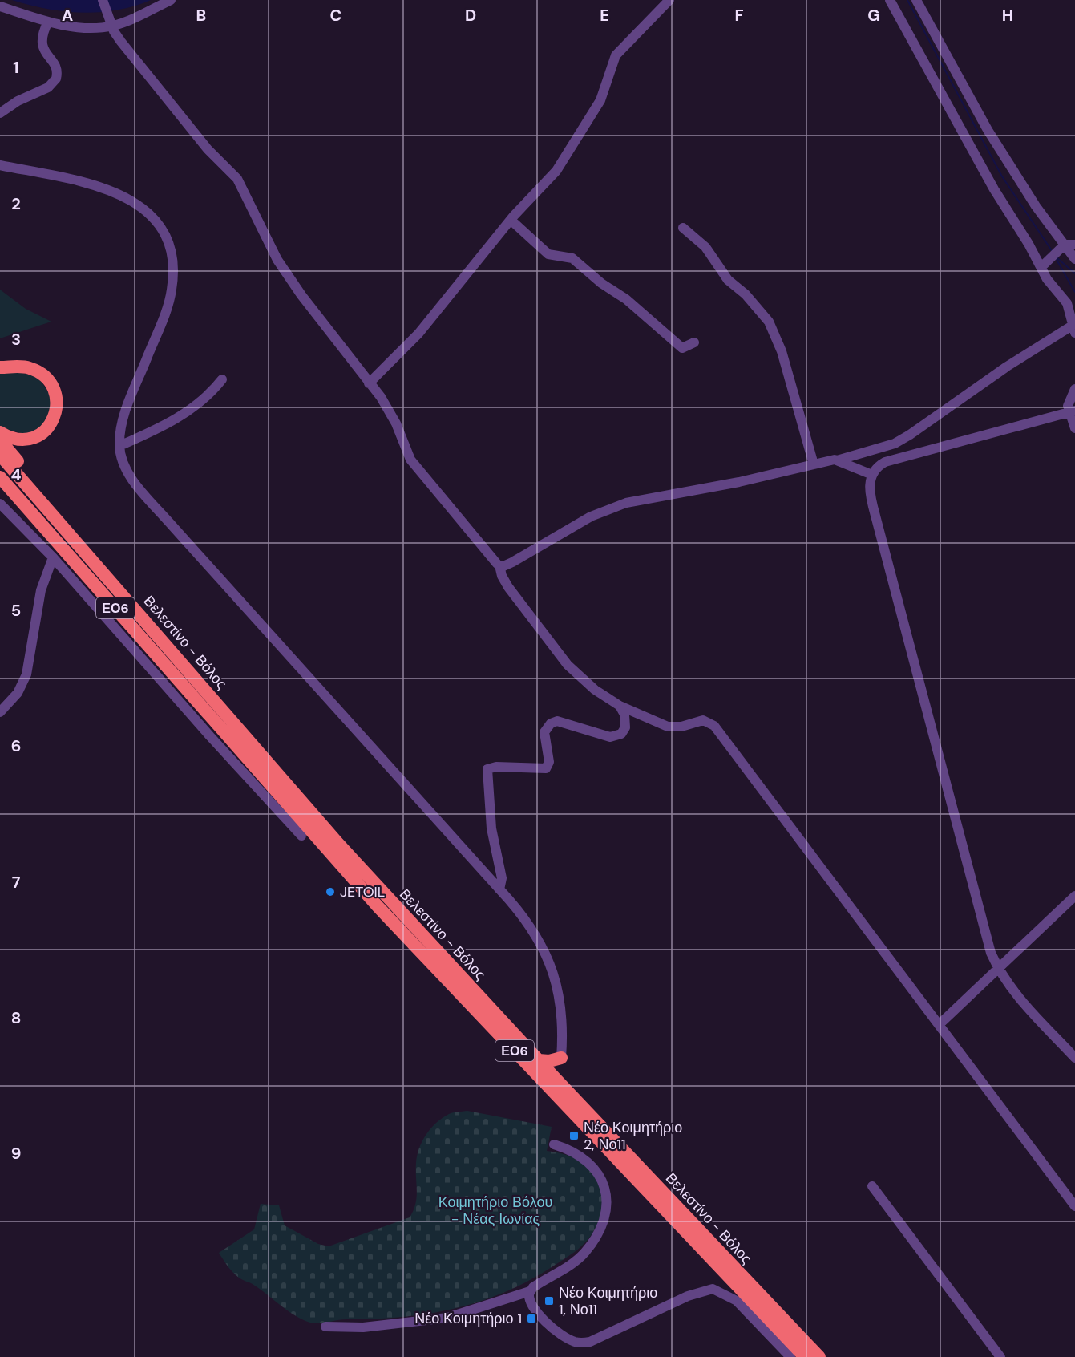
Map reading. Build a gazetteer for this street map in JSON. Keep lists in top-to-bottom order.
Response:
{
  "streets": {
    "highway": ["ΕΟ6", "Βελεστίνο - Βόλος"]
  },
  "parks": ["Κοιμητήριο Βόλου - Νέας Ιωνίας"],
  "places": {
    "other": ["JETOIL"],
    "transit": ["Νέο Κοιμητήριο 2, Νο11", "Νέο Κοιμητήριο 1, Νο11", "Νέο Κοιμητήριο 1"]
  },
  "grid": {
    "columns": [
      "A",
      "B",
      "C",
      "D",
      "E",
      "F",
      "G",
      "H"
    ],
    "rows": [
      "1",
      "2",
      "3",
      "4",
      "5",
      "6",
      "7",
      "8",
      "9"
    ]
  }
}
